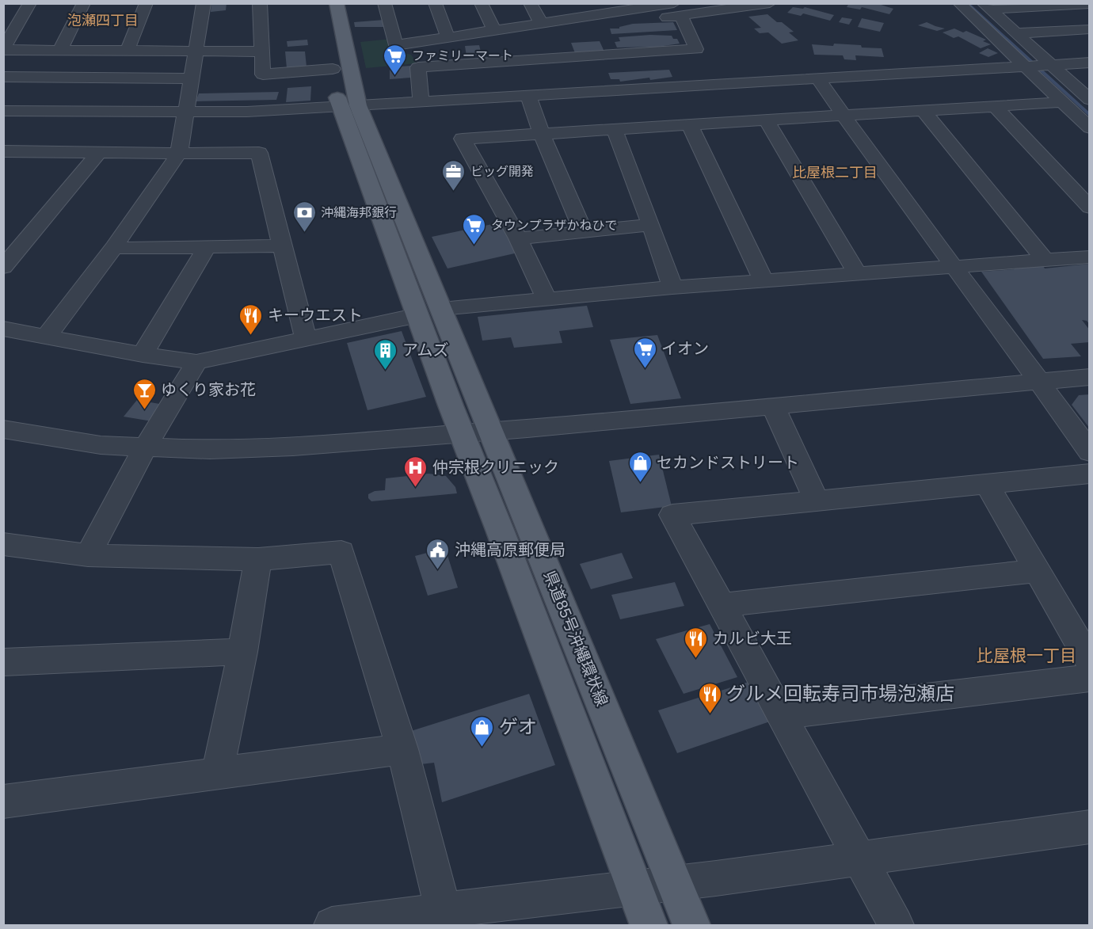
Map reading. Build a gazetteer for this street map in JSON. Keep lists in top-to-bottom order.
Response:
{
  "streets": {
    "main road": ["県道85号沖縄環状線"]
  },
  "districts": ["泡瀬四丁目", "比屋根二丁目", "比屋根一丁目"],
  "places": {
    "supermarket": ["ファミリーマート", "タウンプラザかねひで", "イオン"],
    "office": ["ビッグ開発"],
    "bank": ["沖縄海邦銀行"],
    "restaurant": ["キーウエスト", "カルビ大王", "グルメ回転寿司市場泡瀬店"],
    "building": ["アムズ"],
    "bar": ["ゆくり家お花"],
    "shop": ["セカンドストリート", "ゲオ"],
    "hospital": ["仲宗根クリニック"],
    "public building": ["沖縄高原郵便局"]
  }
}
